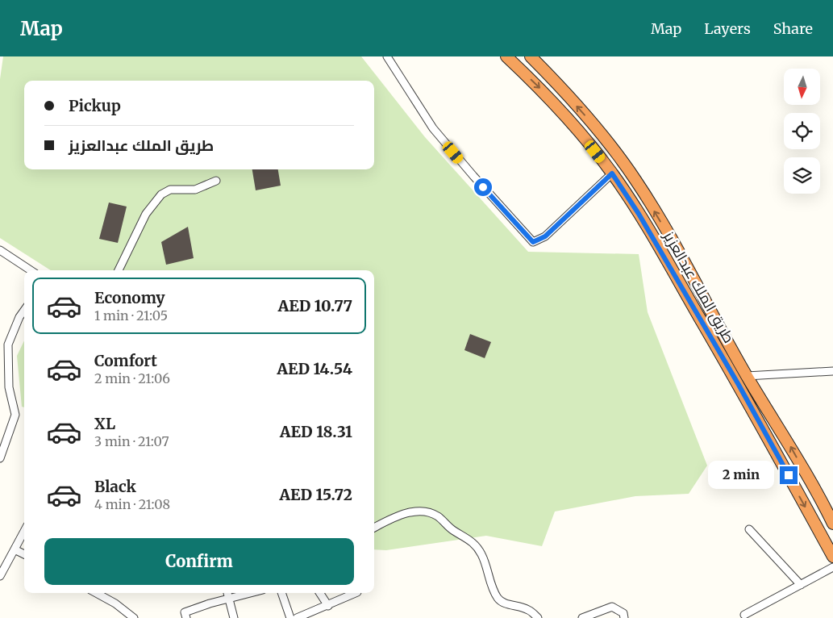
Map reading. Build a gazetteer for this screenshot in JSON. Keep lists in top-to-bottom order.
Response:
{
  "streets": {
    "highway": ["طريق الملك عبدالعزيز"]
  },
  "north": "bottom",
  "page": {
    "header": "Map",
    "nav": ["Map", "Layers", "Share"],
    "banner": ["Pickup", "طريق الملك عبدالعزيز"],
    "list": [
      {
        "name": "Economy",
        "note": "1 min · 21:05",
        "value": "AED 10.77"
      },
      {
        "name": "Comfort",
        "note": "2 min · 21:06",
        "value": "AED 14.54"
      },
      {
        "name": "XL",
        "note": "3 min · 21:07",
        "value": "AED 18.31"
      },
      {
        "name": "Black",
        "note": "4 min · 21:08",
        "value": "AED 15.72"
      }
    ],
    "bubble": "2 min",
    "buttons": "Confirm"
  }
}
